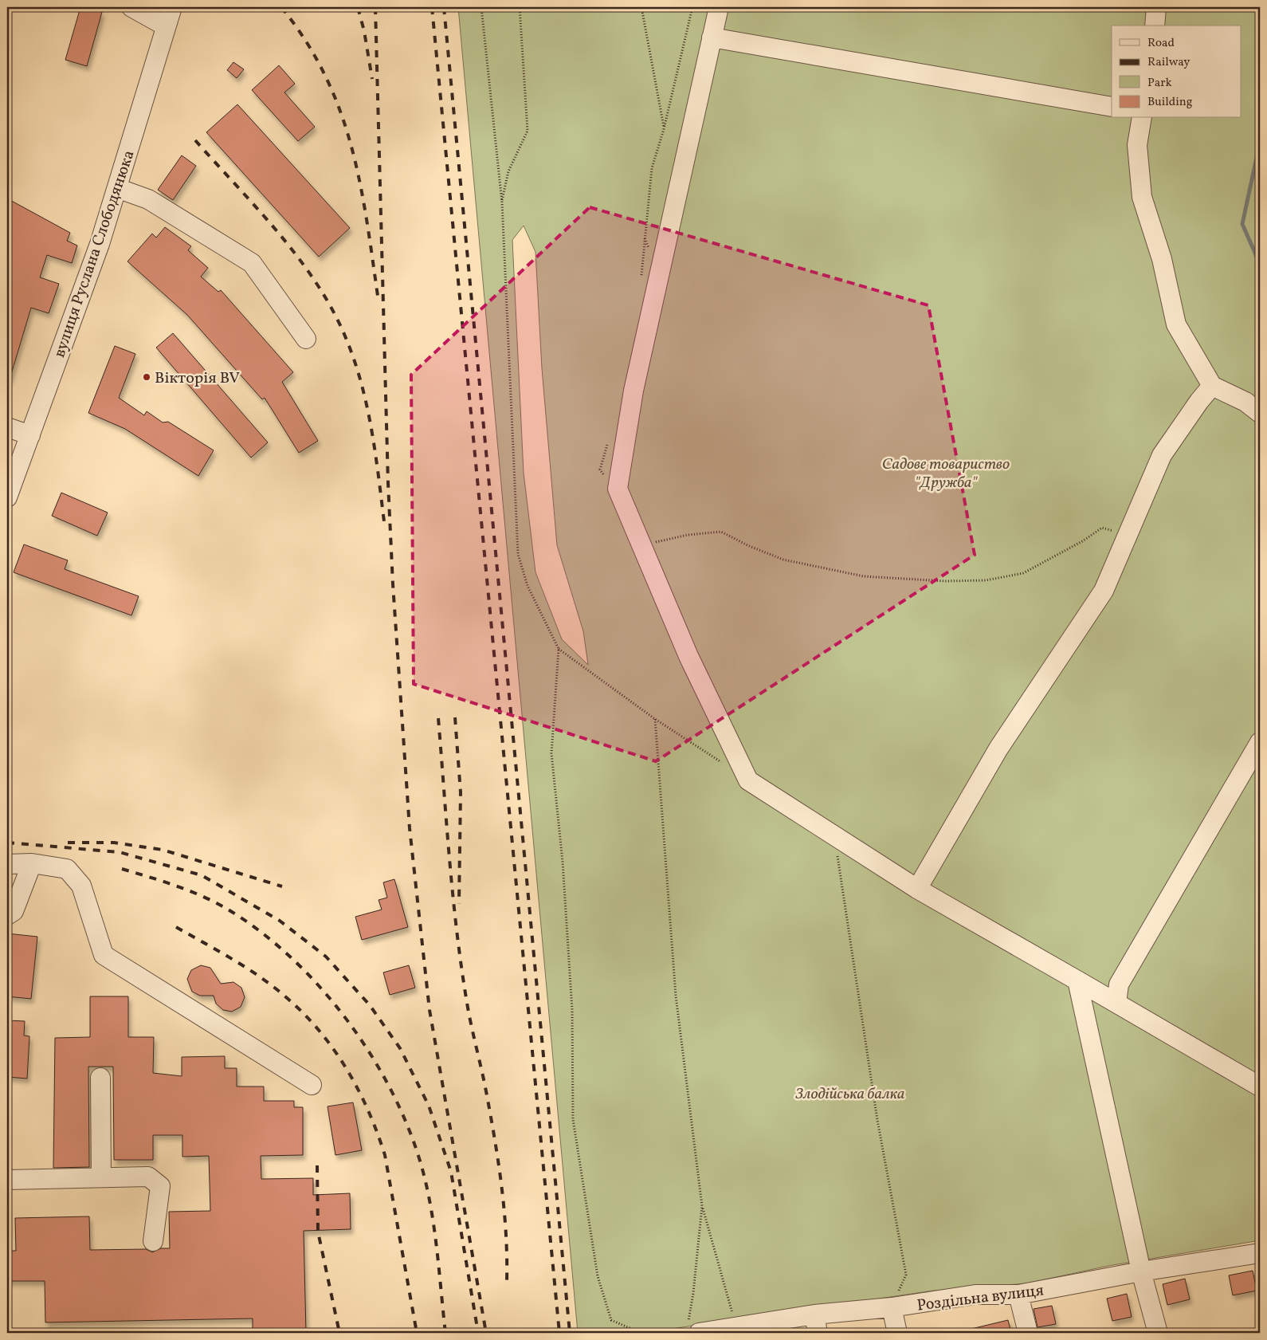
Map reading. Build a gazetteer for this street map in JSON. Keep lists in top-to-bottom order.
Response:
{
  "streets": {
    "street": ["вулиця Руслана Слободянюка", "Роздільна вулиця"]
  },
  "parks": ["Садове товариство \"Дружба\"", "Злодійська балка"],
  "places": ["Вікторія BV"],
  "legend": [
    "Road",
    "Railway",
    "Park",
    "Building"
  ]
}
